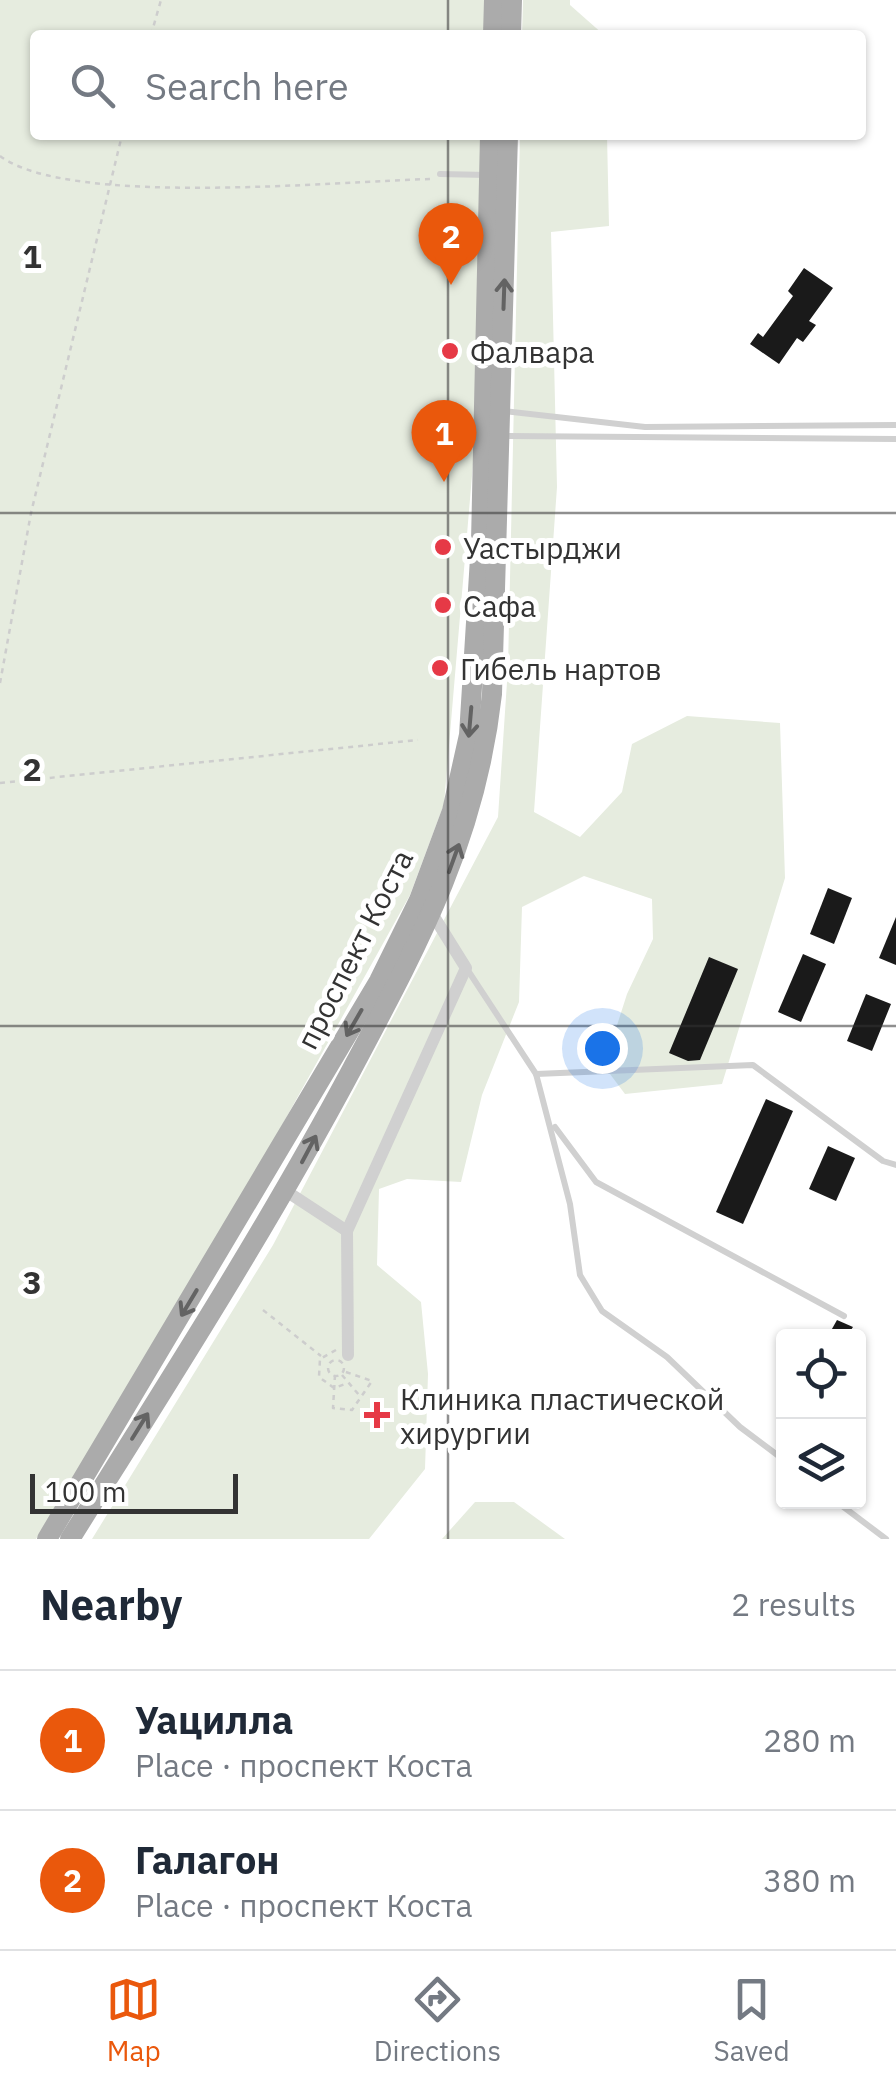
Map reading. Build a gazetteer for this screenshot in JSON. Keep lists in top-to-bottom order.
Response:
{
  "streets": {
    "main road": ["проспект Коста"]
  },
  "places": {
    "other": [
      "Фалвара",
      "Уастырджи",
      "Сафа",
      "Гибель нартов"
    ],
    "health": ["Клиника пластической хирургии"]
  },
  "scale_bar": "100 m",
  "page": {
    "search": "Search here",
    "pins": ["2", "1"],
    "scale": "100 m",
    "heading": ["Nearby", "2 results"],
    "list": [
      {
        "mark": "1",
        "name": "Уацилла",
        "note": "Place · проспект Коста",
        "value": "280 m"
      },
      {
        "mark": "2",
        "name": "Галагон",
        "note": "Place · проспект Коста",
        "value": "380 m"
      }
    ],
    "nav": ["Map", "Directions", "Saved"]
  },
  "grid": {
    "rows": ["1", "2", "3"]
  }
}
